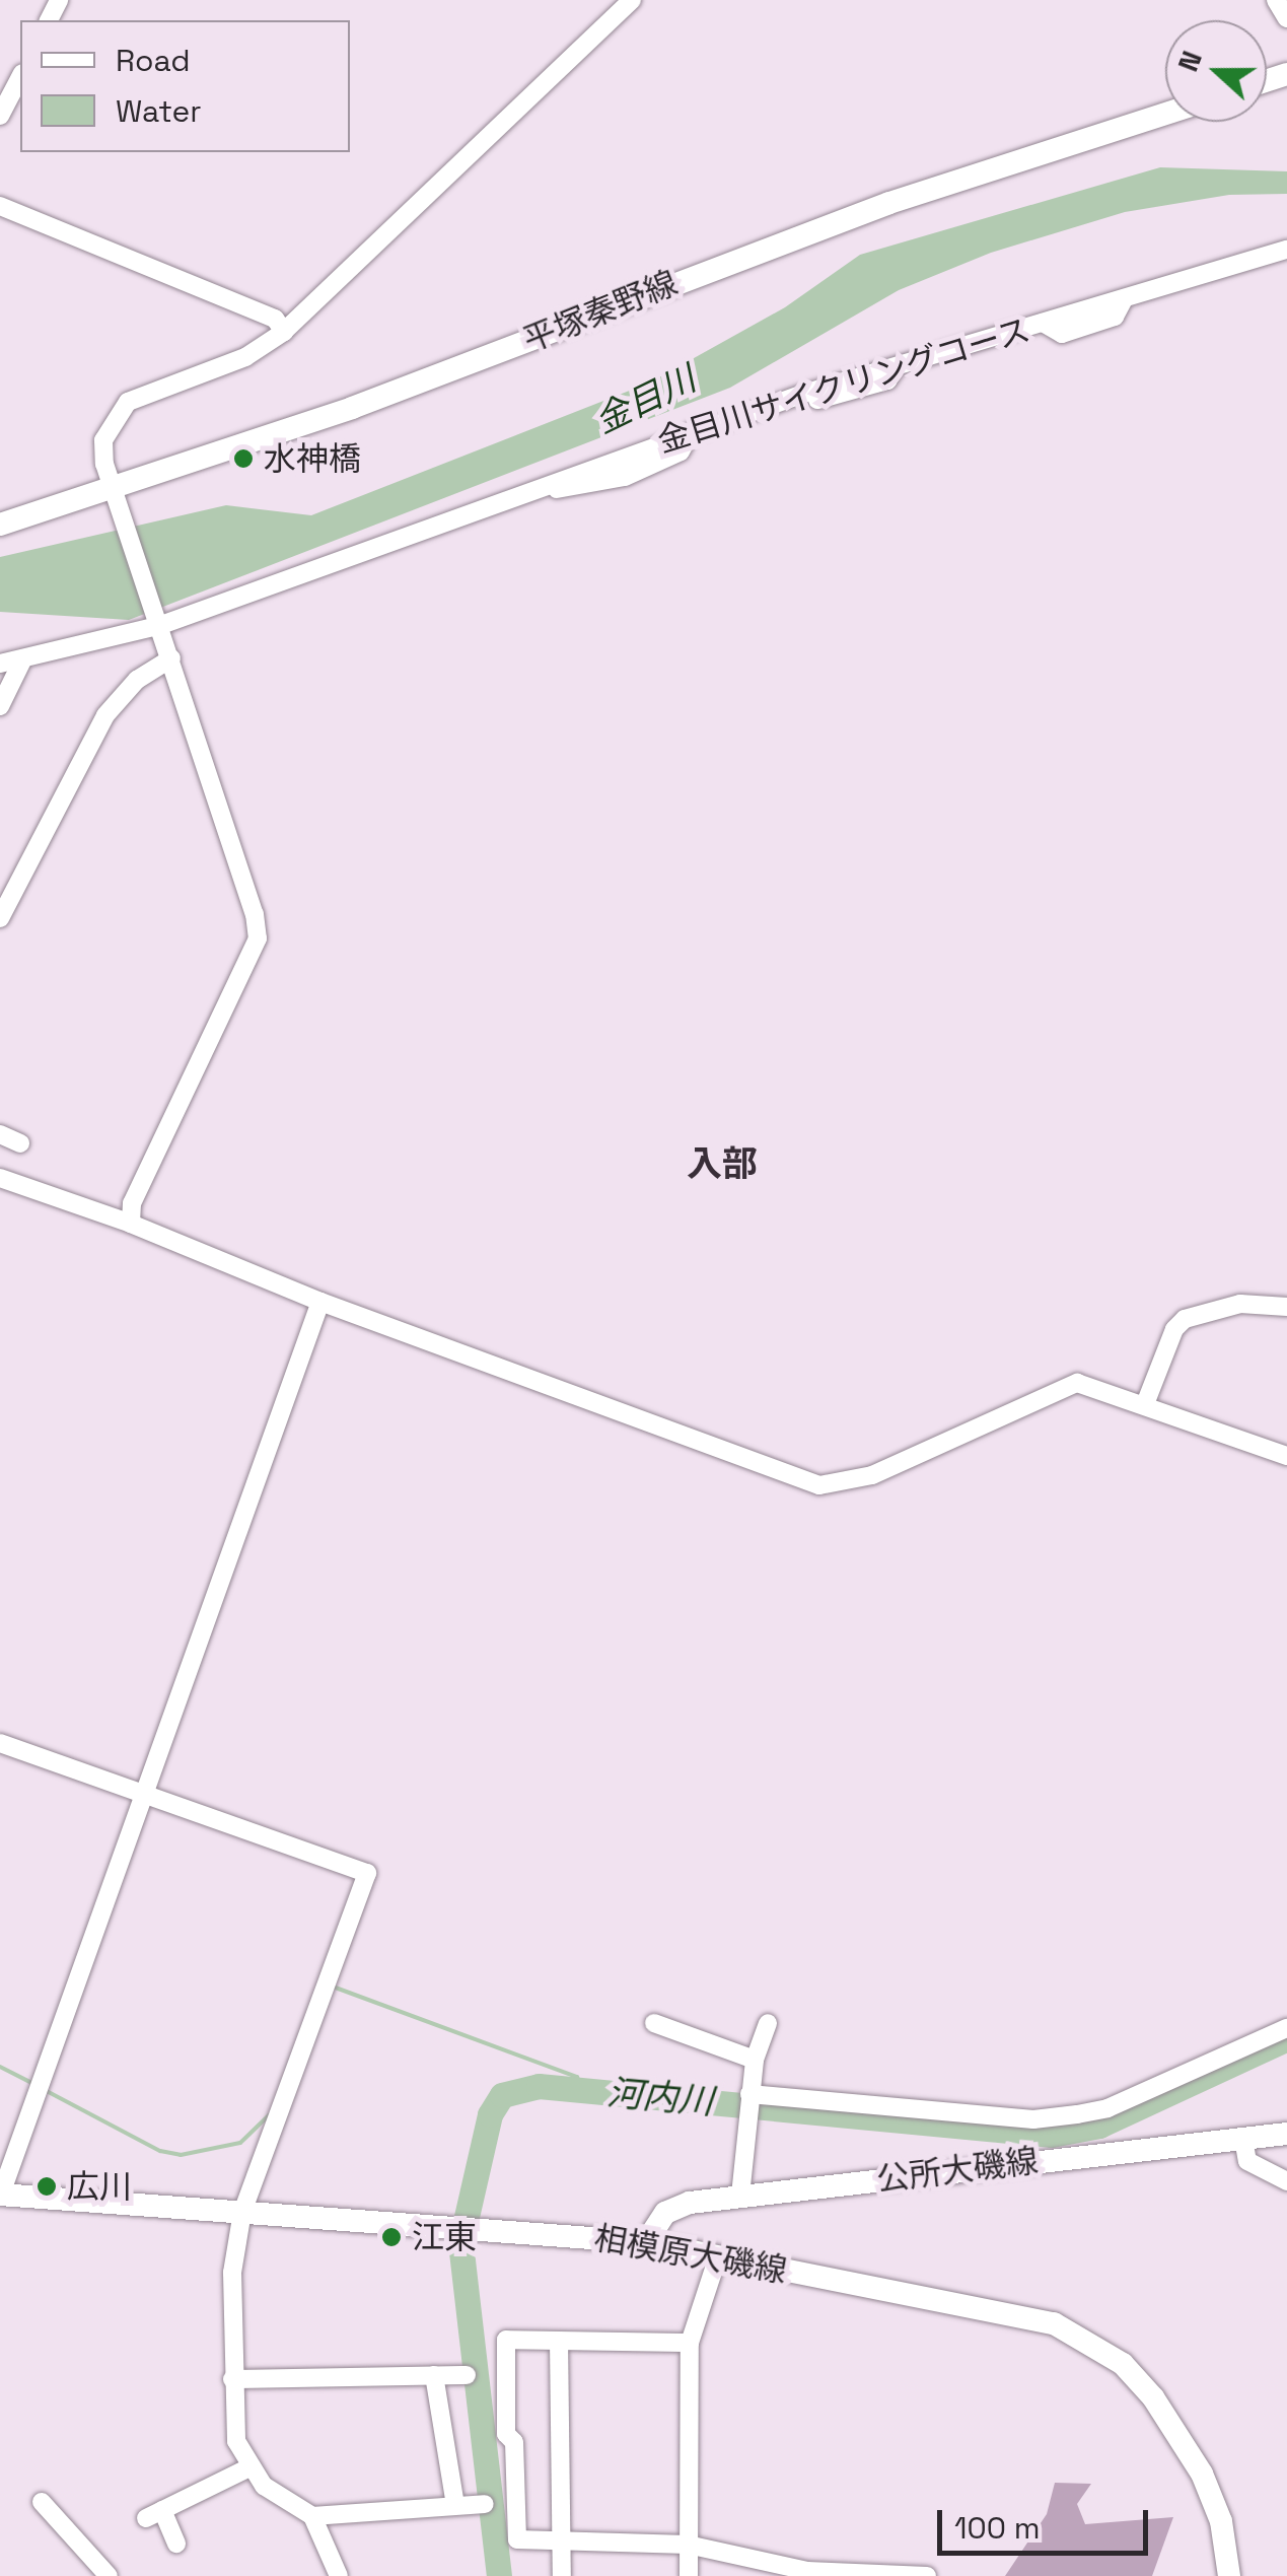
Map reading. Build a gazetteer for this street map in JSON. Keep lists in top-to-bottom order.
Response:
{
  "streets": {
    "main road": ["平塚秦野線", "公所大磯線", "相模原大磯線"],
    "street": ["金目川サイクリングコース"]
  },
  "crossings": [
    ["公所大磯線", "相模原大磯線"]
  ],
  "districts": ["入部"],
  "water": ["金目川", "河内川"],
  "places": ["水神橋", "広川", "江東"],
  "legend": ["Road", "Water"],
  "scale_bar": "100 m",
  "north": "left"
}
